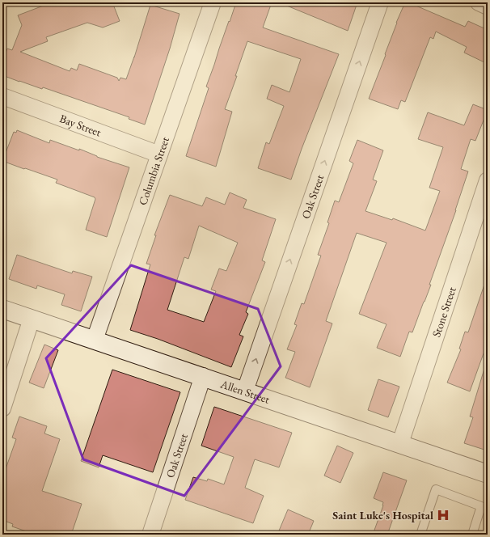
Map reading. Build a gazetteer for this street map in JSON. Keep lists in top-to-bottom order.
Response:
{
  "streets": {
    "street": [
      "Bay Street",
      "Columbia Street",
      "Oak Street",
      "Stone Street",
      "Allen Street"
    ]
  },
  "crossings": [
    ["Bay Street", "Columbia Street"],
    ["Columbia Street", "Allen Street"],
    ["Oak Street", "Allen Street"],
    ["Stone Street", "Allen Street"]
  ],
  "one_way": ["Oak Street"],
  "places": {
    "hospital": ["Saint Luke's Hospital"]
  }
}
